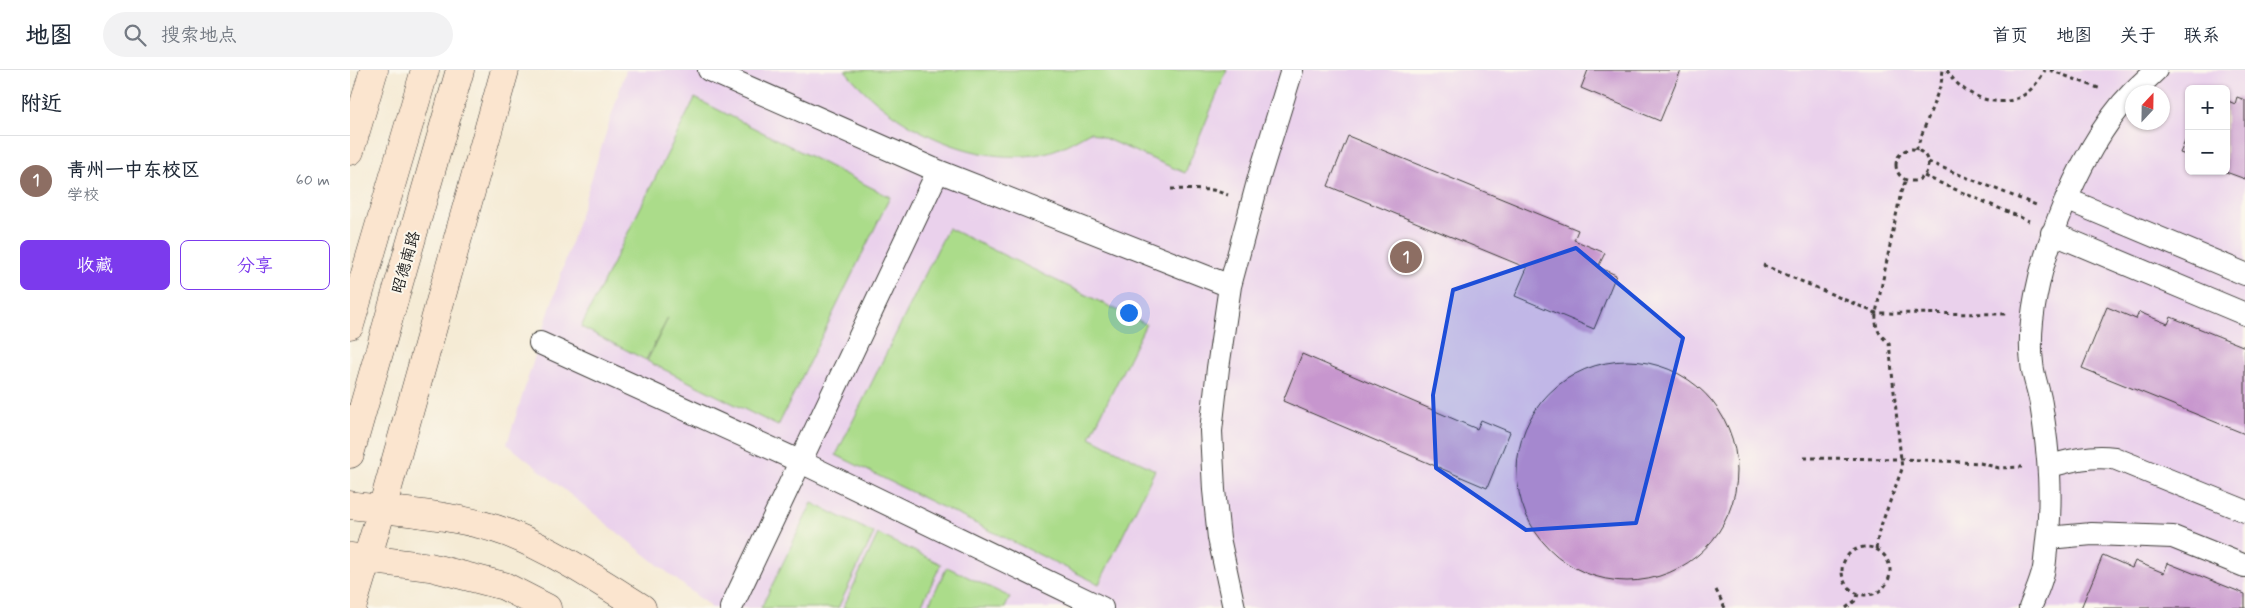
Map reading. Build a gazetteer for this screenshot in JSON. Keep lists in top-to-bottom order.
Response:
{
  "streets": {
    "street": ["昭德南路"]
  },
  "north": "top",
  "page": {
    "header": "地图",
    "search": "搜索地点",
    "nav": [
      "首页",
      "地图",
      "关于",
      "联系"
    ],
    "heading": "附近",
    "map_buttons": ["+", "−"],
    "list": [
      {
        "mark": "1",
        "name": "青州一中东校区",
        "note": "学校",
        "value": "60 m"
      }
    ],
    "buttons": ["收藏", "分享"],
    "pins": "1"
  }
}
